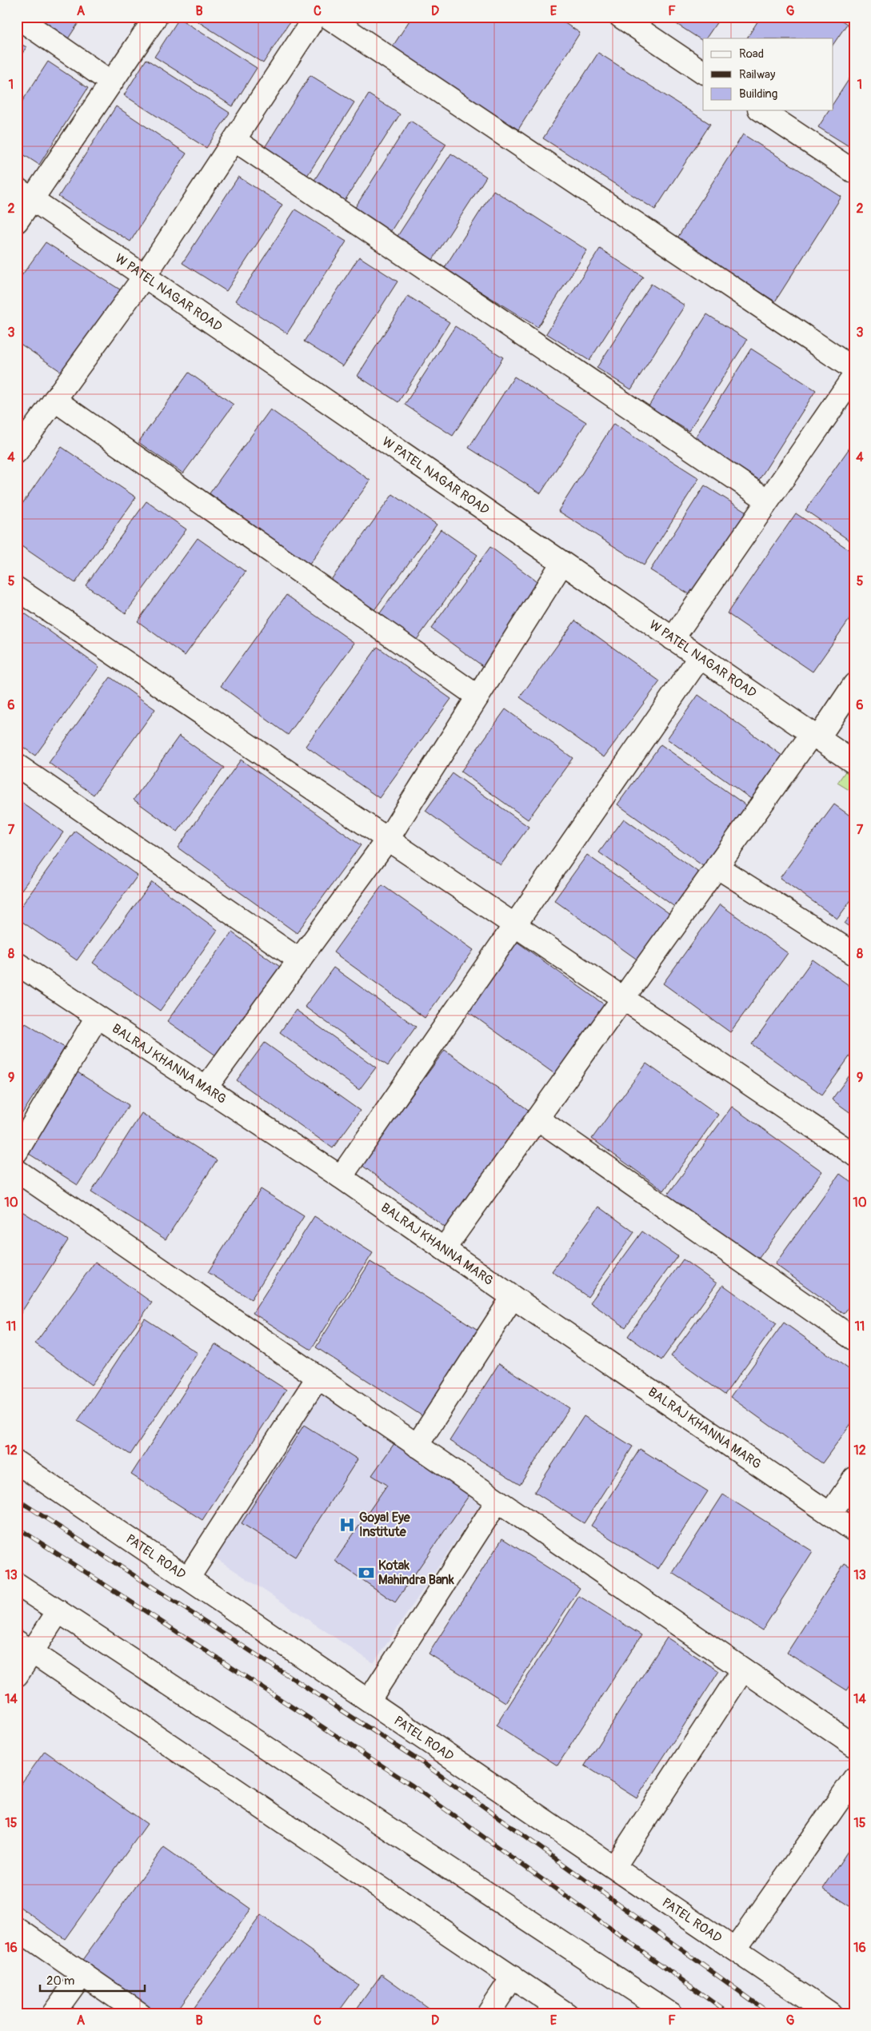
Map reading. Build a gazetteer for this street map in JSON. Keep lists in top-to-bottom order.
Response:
{
  "streets": {
    "street": ["W PATEL NAGAR ROAD", "BALRAJ KHANNA MARG", "PATEL ROAD"]
  },
  "places": {
    "hospital": ["Goyal Eye Institute"],
    "bank": ["Kotak Mahindra Bank"]
  },
  "legend": ["Road", "Railway", "Building"],
  "scale_bar": "20 m",
  "grid": {
    "columns": [
      "A",
      "B",
      "C",
      "D",
      "E",
      "F",
      "G"
    ],
    "rows": [
      "1",
      "2",
      "3",
      "4",
      "5",
      "6",
      "7",
      "8",
      "9",
      "10",
      "11",
      "12",
      "13",
      "14",
      "15",
      "16"
    ]
  }
}
